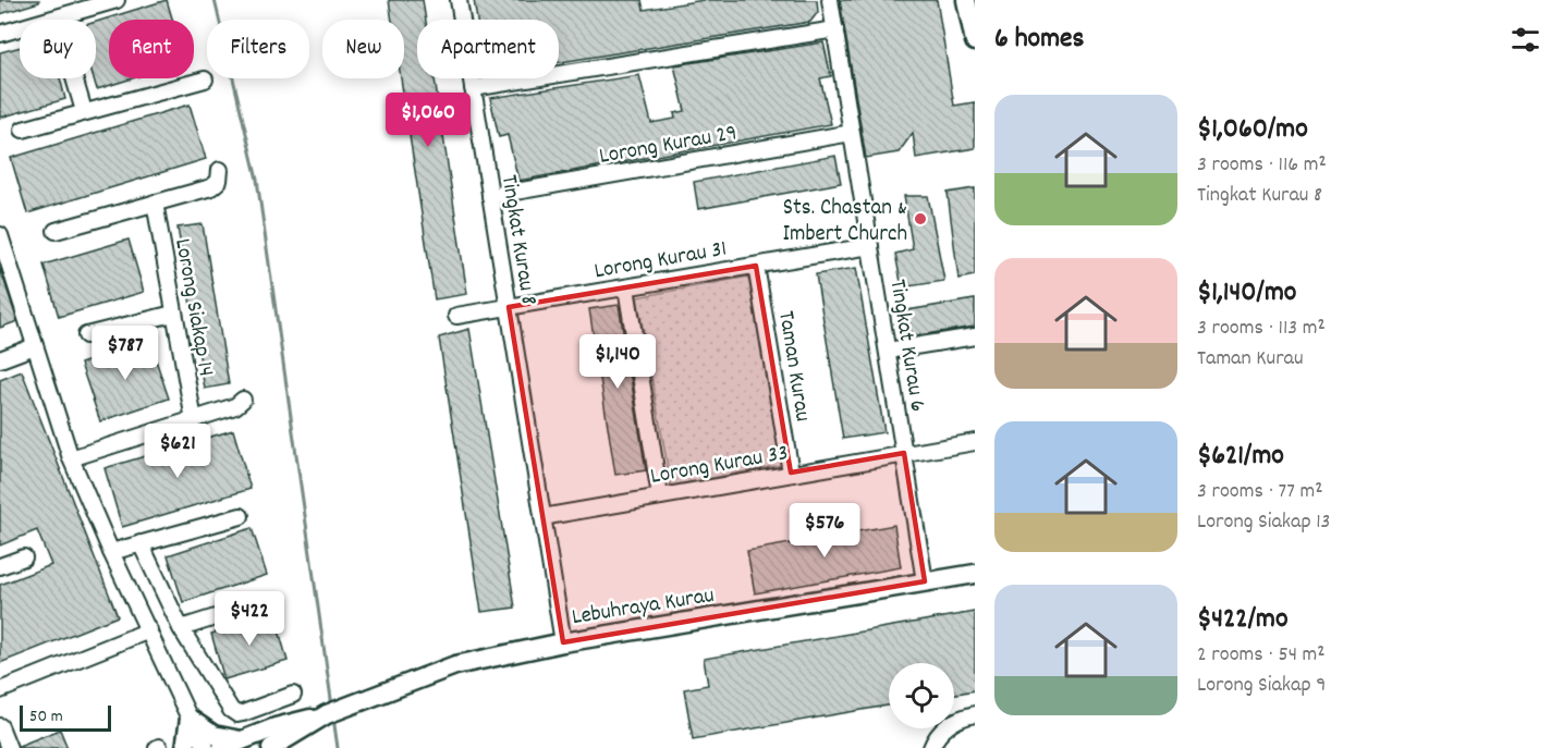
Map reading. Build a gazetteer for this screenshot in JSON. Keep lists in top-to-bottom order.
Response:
{
  "streets": {
    "street": [
      "Lorong Kurau 29",
      "Tingkat Kurau 8",
      "Lorong Kurau 31",
      "Lorong Siakap 14",
      "Tingkat Kurau 6",
      "Taman Kurau",
      "Lorong Kurau 33",
      "Lebuhraya Kurau"
    ]
  },
  "crossings": [
    ["Lorong Kurau 29", "Tingkat Kurau 8"],
    ["Lorong Kurau 29", "Tingkat Kurau 6"],
    ["Tingkat Kurau 8", "Lorong Kurau 31"],
    ["Tingkat Kurau 8", "Lorong Kurau 33"],
    ["Tingkat Kurau 8", "Lebuhraya Kurau"],
    ["Lorong Kurau 31", "Tingkat Kurau 6"],
    ["Lorong Kurau 31", "Taman Kurau"],
    ["Tingkat Kurau 6", "Lorong Kurau 33"],
    ["Tingkat Kurau 6", "Lebuhraya Kurau"],
    ["Taman Kurau", "Lorong Kurau 33"]
  ],
  "places": ["Sts. Chastan & Imbert Church"],
  "scale_bar": "50 m",
  "page": {
    "heading": "6 homes",
    "chip": [
      "Buy",
      "Rent",
      "Filters",
      "New",
      "Apartment"
    ],
    "list": [
      {
        "name": "$1,060/mo",
        "note": "3 rooms · 116 m² · Tingkat Kurau 8"
      },
      {
        "name": "$1,140/mo",
        "note": "3 rooms · 113 m² · Taman Kurau"
      },
      {
        "name": "$621/mo",
        "note": "3 rooms · 77 m² · Lorong Siakap 13"
      },
      {
        "name": "$422/mo",
        "note": "2 rooms · 54 m² · Lorong Siakap 9"
      }
    ],
    "price": [
      "$1,060",
      "$787",
      "$1,140",
      "$621",
      "$576",
      "$422"
    ],
    "scale": "50 m"
  }
}
